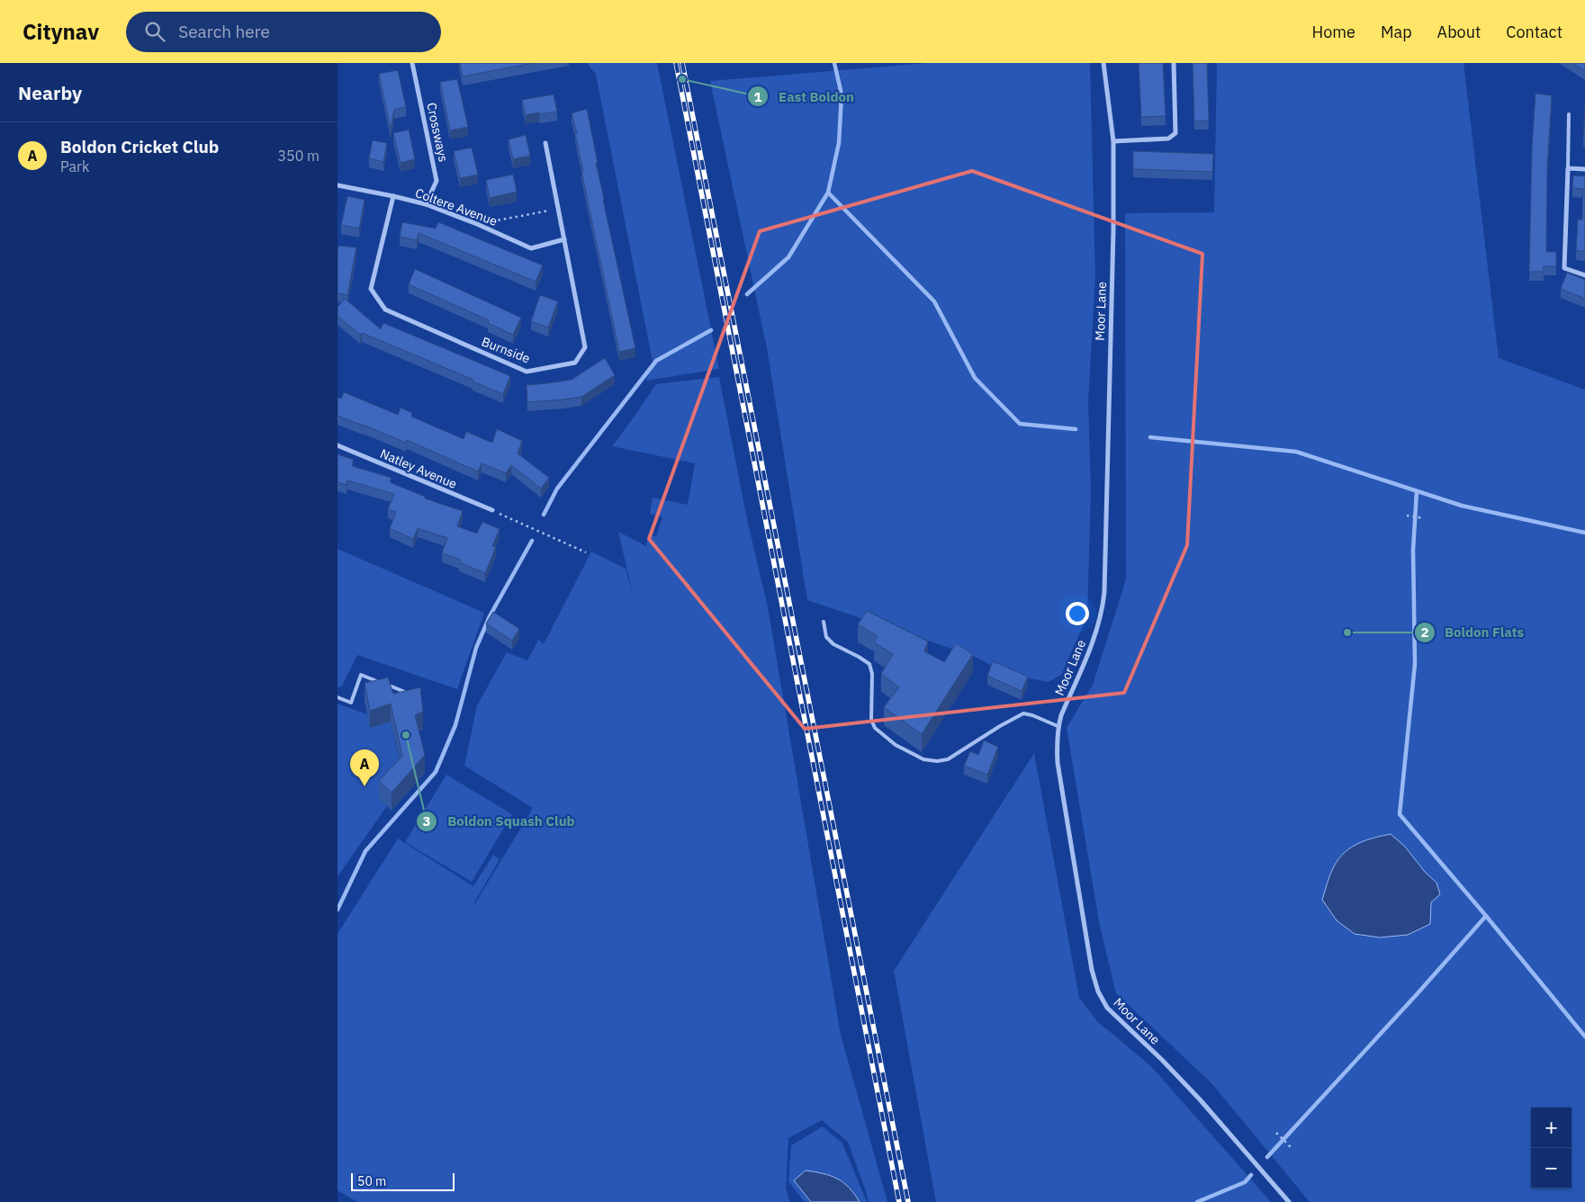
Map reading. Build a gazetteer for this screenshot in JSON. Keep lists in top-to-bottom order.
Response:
{
  "streets": {
    "street": [
      "Crossways",
      "Coltere Avenue",
      "Moor Lane",
      "Burnside",
      "Natley Avenue"
    ]
  },
  "crossings": [
    ["Crossways", "Coltere Avenue"],
    ["Coltere Avenue", "Burnside"]
  ],
  "places": ["East Boldon", "Boldon Flats", "Boldon Squash Club"],
  "scale_bar": "50 m",
  "page": {
    "header": "Citynav",
    "search": "Search here",
    "nav": [
      "Home",
      "Map",
      "About",
      "Contact"
    ],
    "heading": "Nearby",
    "list": [
      {
        "mark": "A",
        "name": "Boldon Cricket Club",
        "note": "Park",
        "value": "350 m"
      }
    ],
    "pins": "A",
    "map_buttons": ["+", "−"],
    "scale": "50 m"
  }
}
